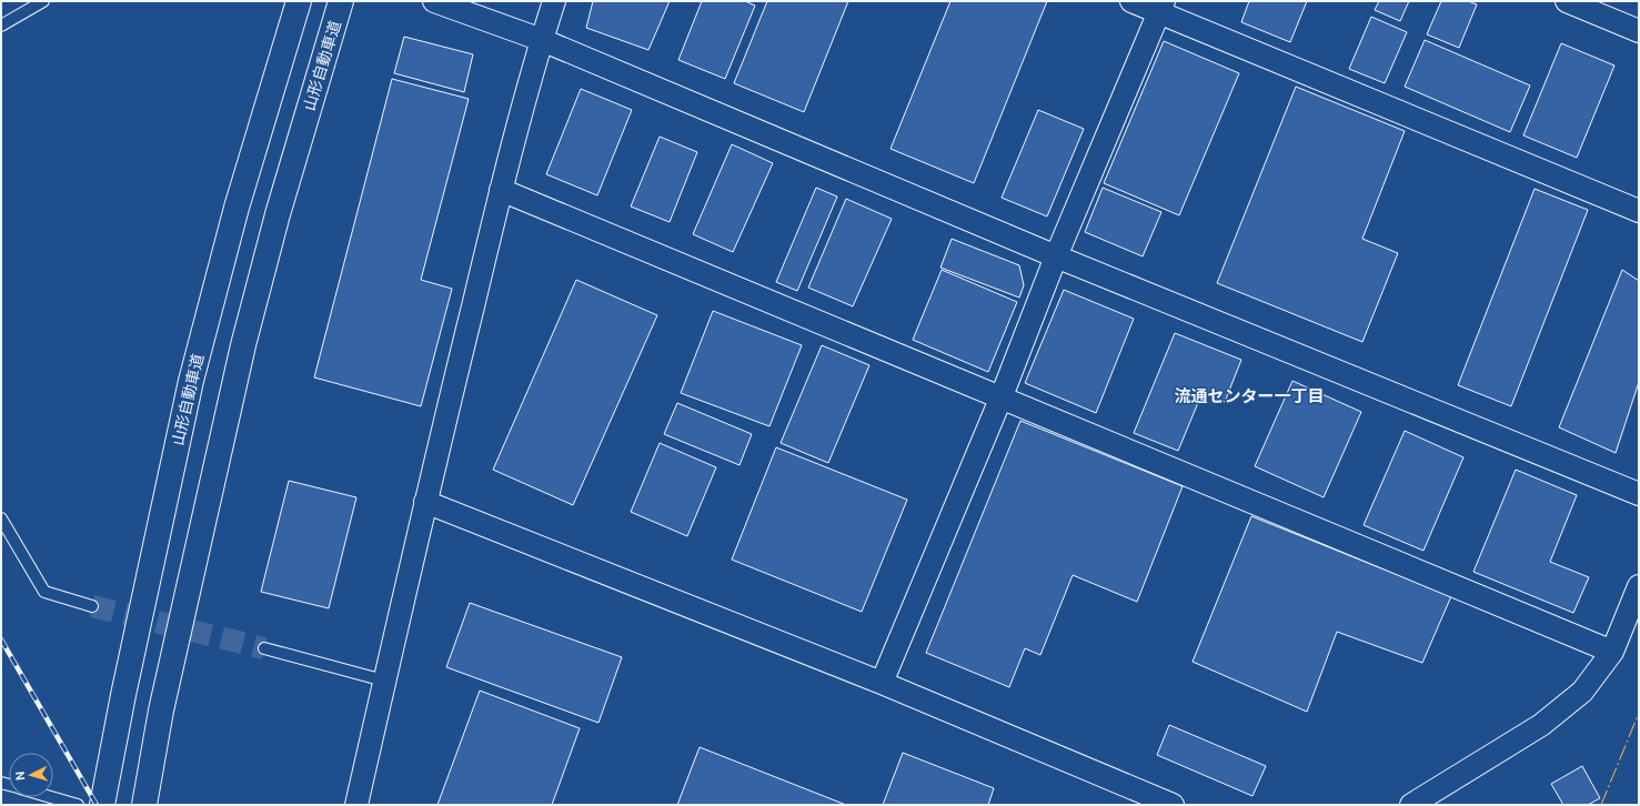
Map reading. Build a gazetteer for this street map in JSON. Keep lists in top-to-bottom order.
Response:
{
  "streets": {
    "highway": ["山形自動車道"]
  },
  "districts": ["流通センター一丁目"],
  "north": "left"
}
